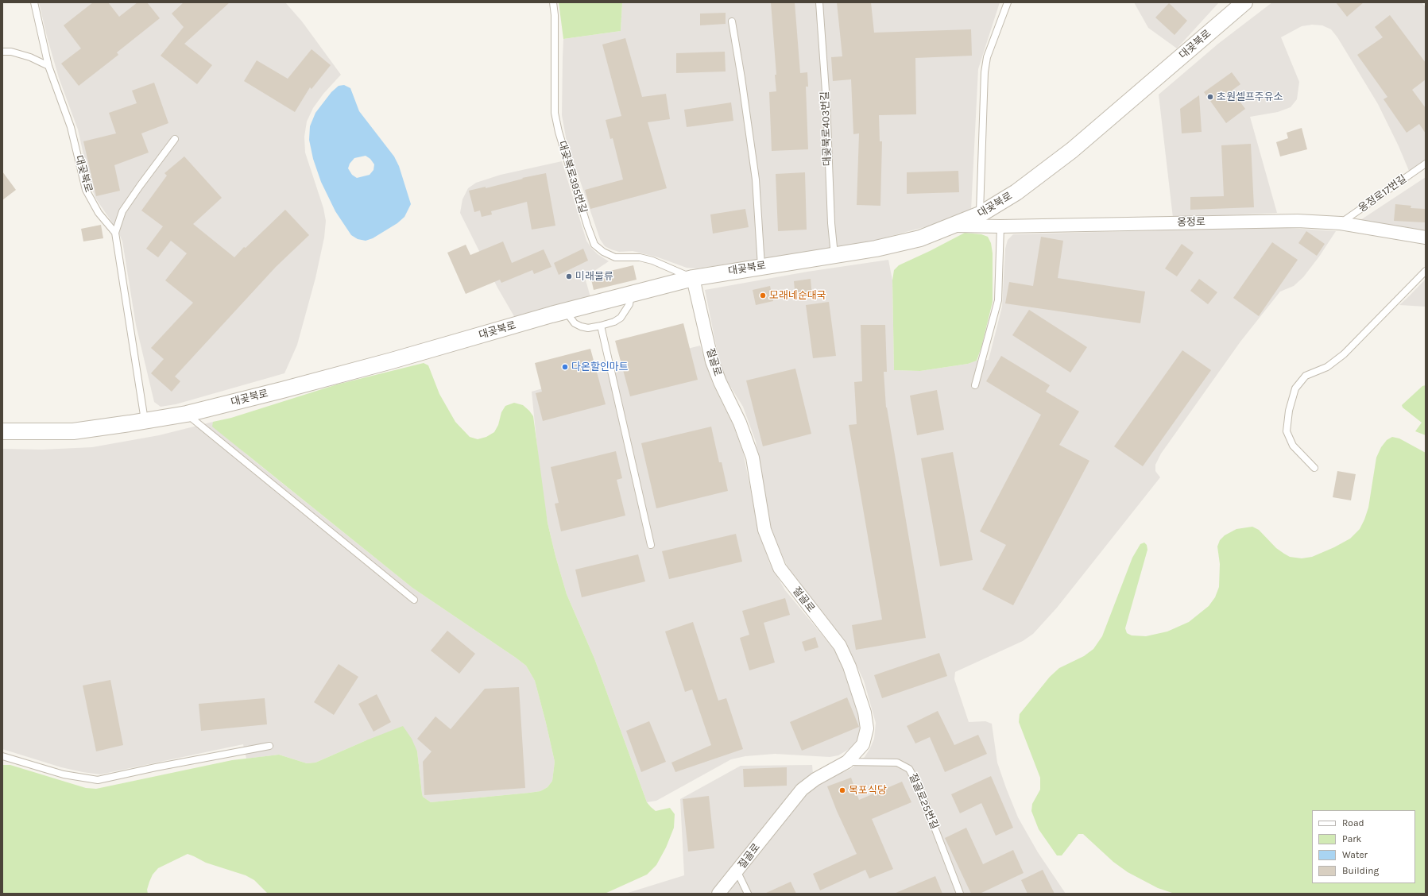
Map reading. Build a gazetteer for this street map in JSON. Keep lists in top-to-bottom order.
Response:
{
  "streets": {
    "street": ["대곶북로", "옹정로", "절골로"],
    "lane": [
      "대곶북로403번길",
      "대곶북로395번길",
      "옹정로17번길",
      "절골로25번길"
    ]
  },
  "crossings": [
    ["대곶북로", "대곶북로403번길"],
    ["대곶북로", "대곶북로395번길"],
    ["대곶북로", "옹정로"],
    ["대곶북로", "절골로"],
    ["대곶북로395번길", "절골로"],
    ["옹정로17번길", "옹정로"],
    ["절골로", "절골로25번길"]
  ],
  "places": [
    "초원셀프주유소",
    "미래물류",
    "모래네순대국",
    "다온할인마트",
    "목포식당"
  ],
  "legend": [
    "Road",
    "Park",
    "Water",
    "Building"
  ]
}
